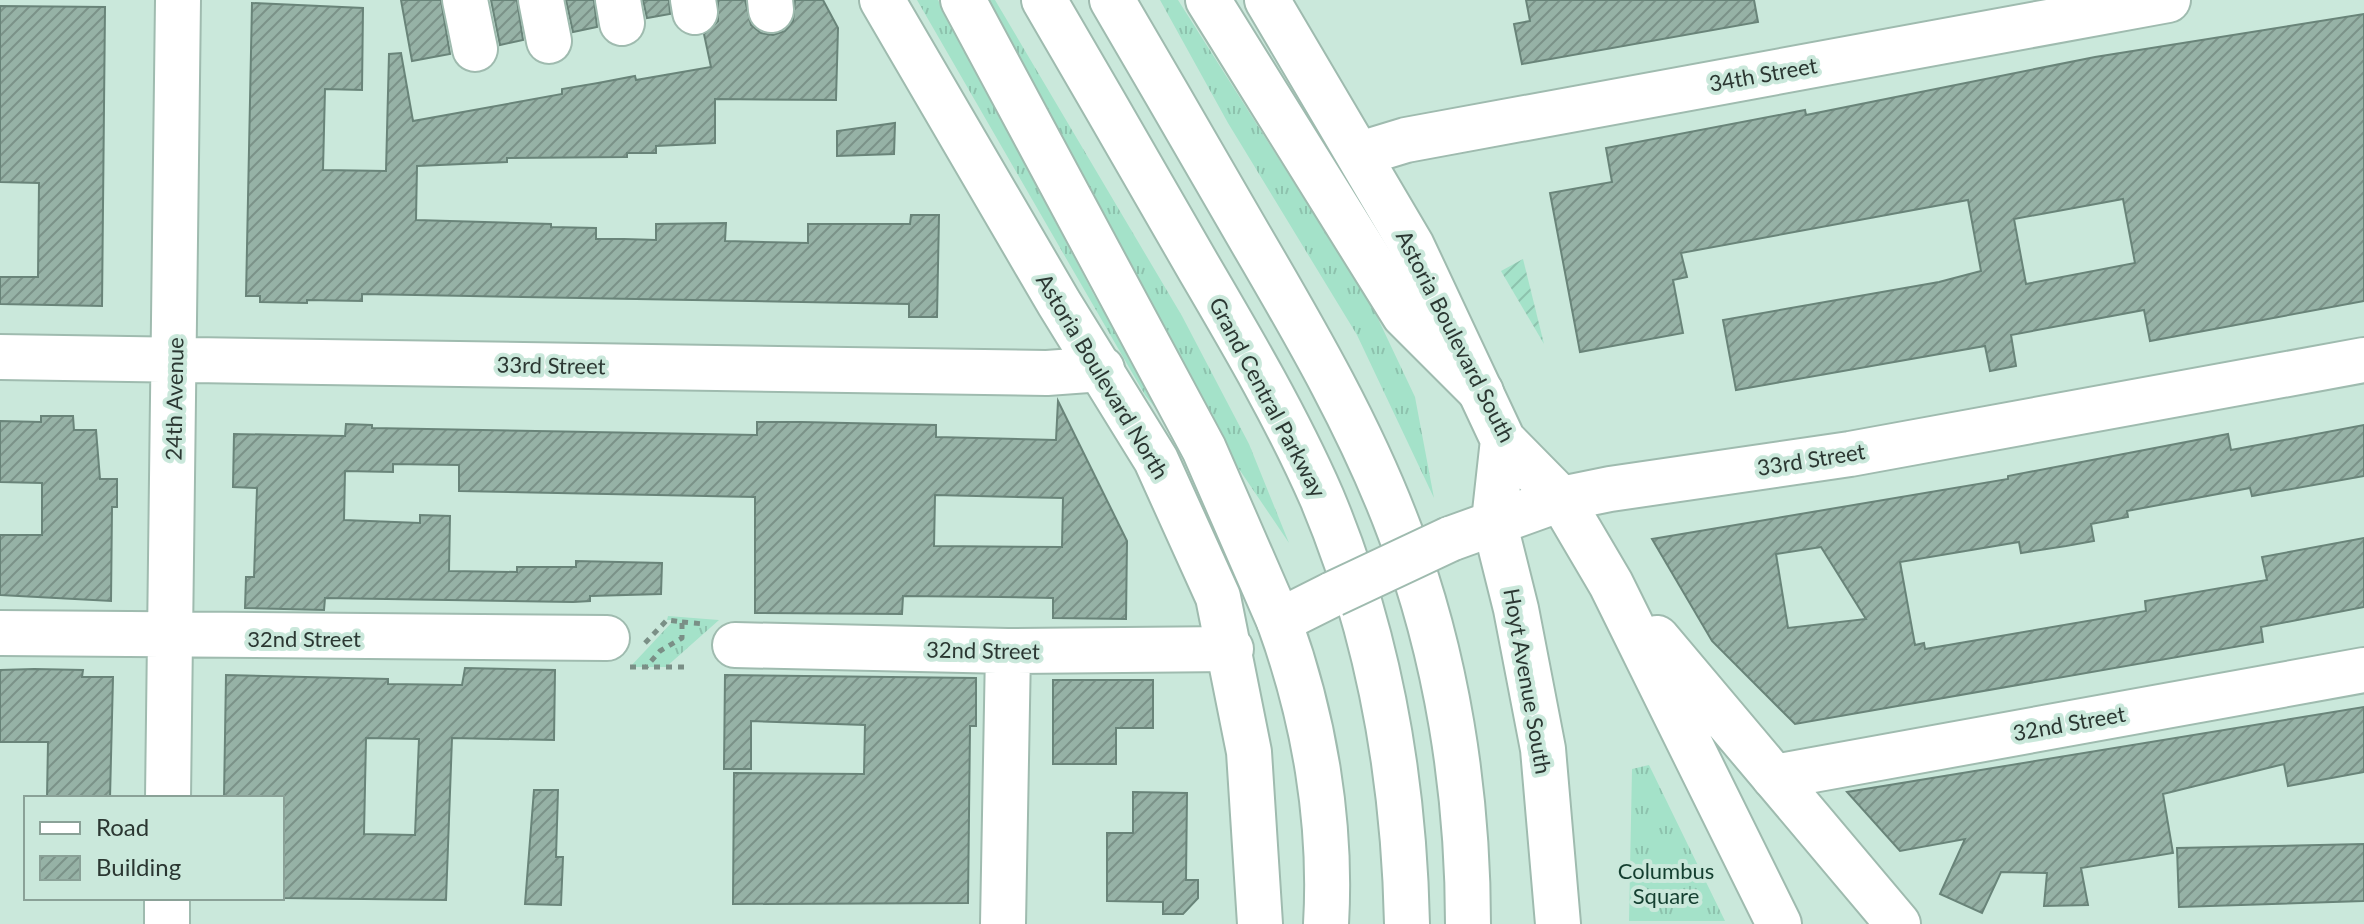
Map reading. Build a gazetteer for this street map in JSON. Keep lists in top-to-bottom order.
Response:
{
  "streets": {
    "main road": [
      "34th Street",
      "Astoria Boulevard South",
      "33rd Street",
      "Astoria Boulevard North",
      "Grand Central Parkway",
      "24th Avenue",
      "32nd Street",
      "Hoyt Avenue South"
    ]
  },
  "crossings": [
    ["34th Street", "Astoria Boulevard South"],
    ["Astoria Boulevard South", "33rd Street"],
    ["Astoria Boulevard South", "Hoyt Avenue South"],
    ["33rd Street", "Astoria Boulevard North"],
    ["33rd Street", "24th Avenue"],
    ["33rd Street", "Hoyt Avenue South"],
    ["Astoria Boulevard North", "32nd Street"],
    ["24th Avenue", "32nd Street"]
  ],
  "parks": ["Columbus Square"],
  "legend": ["Road", "Building"]
}
